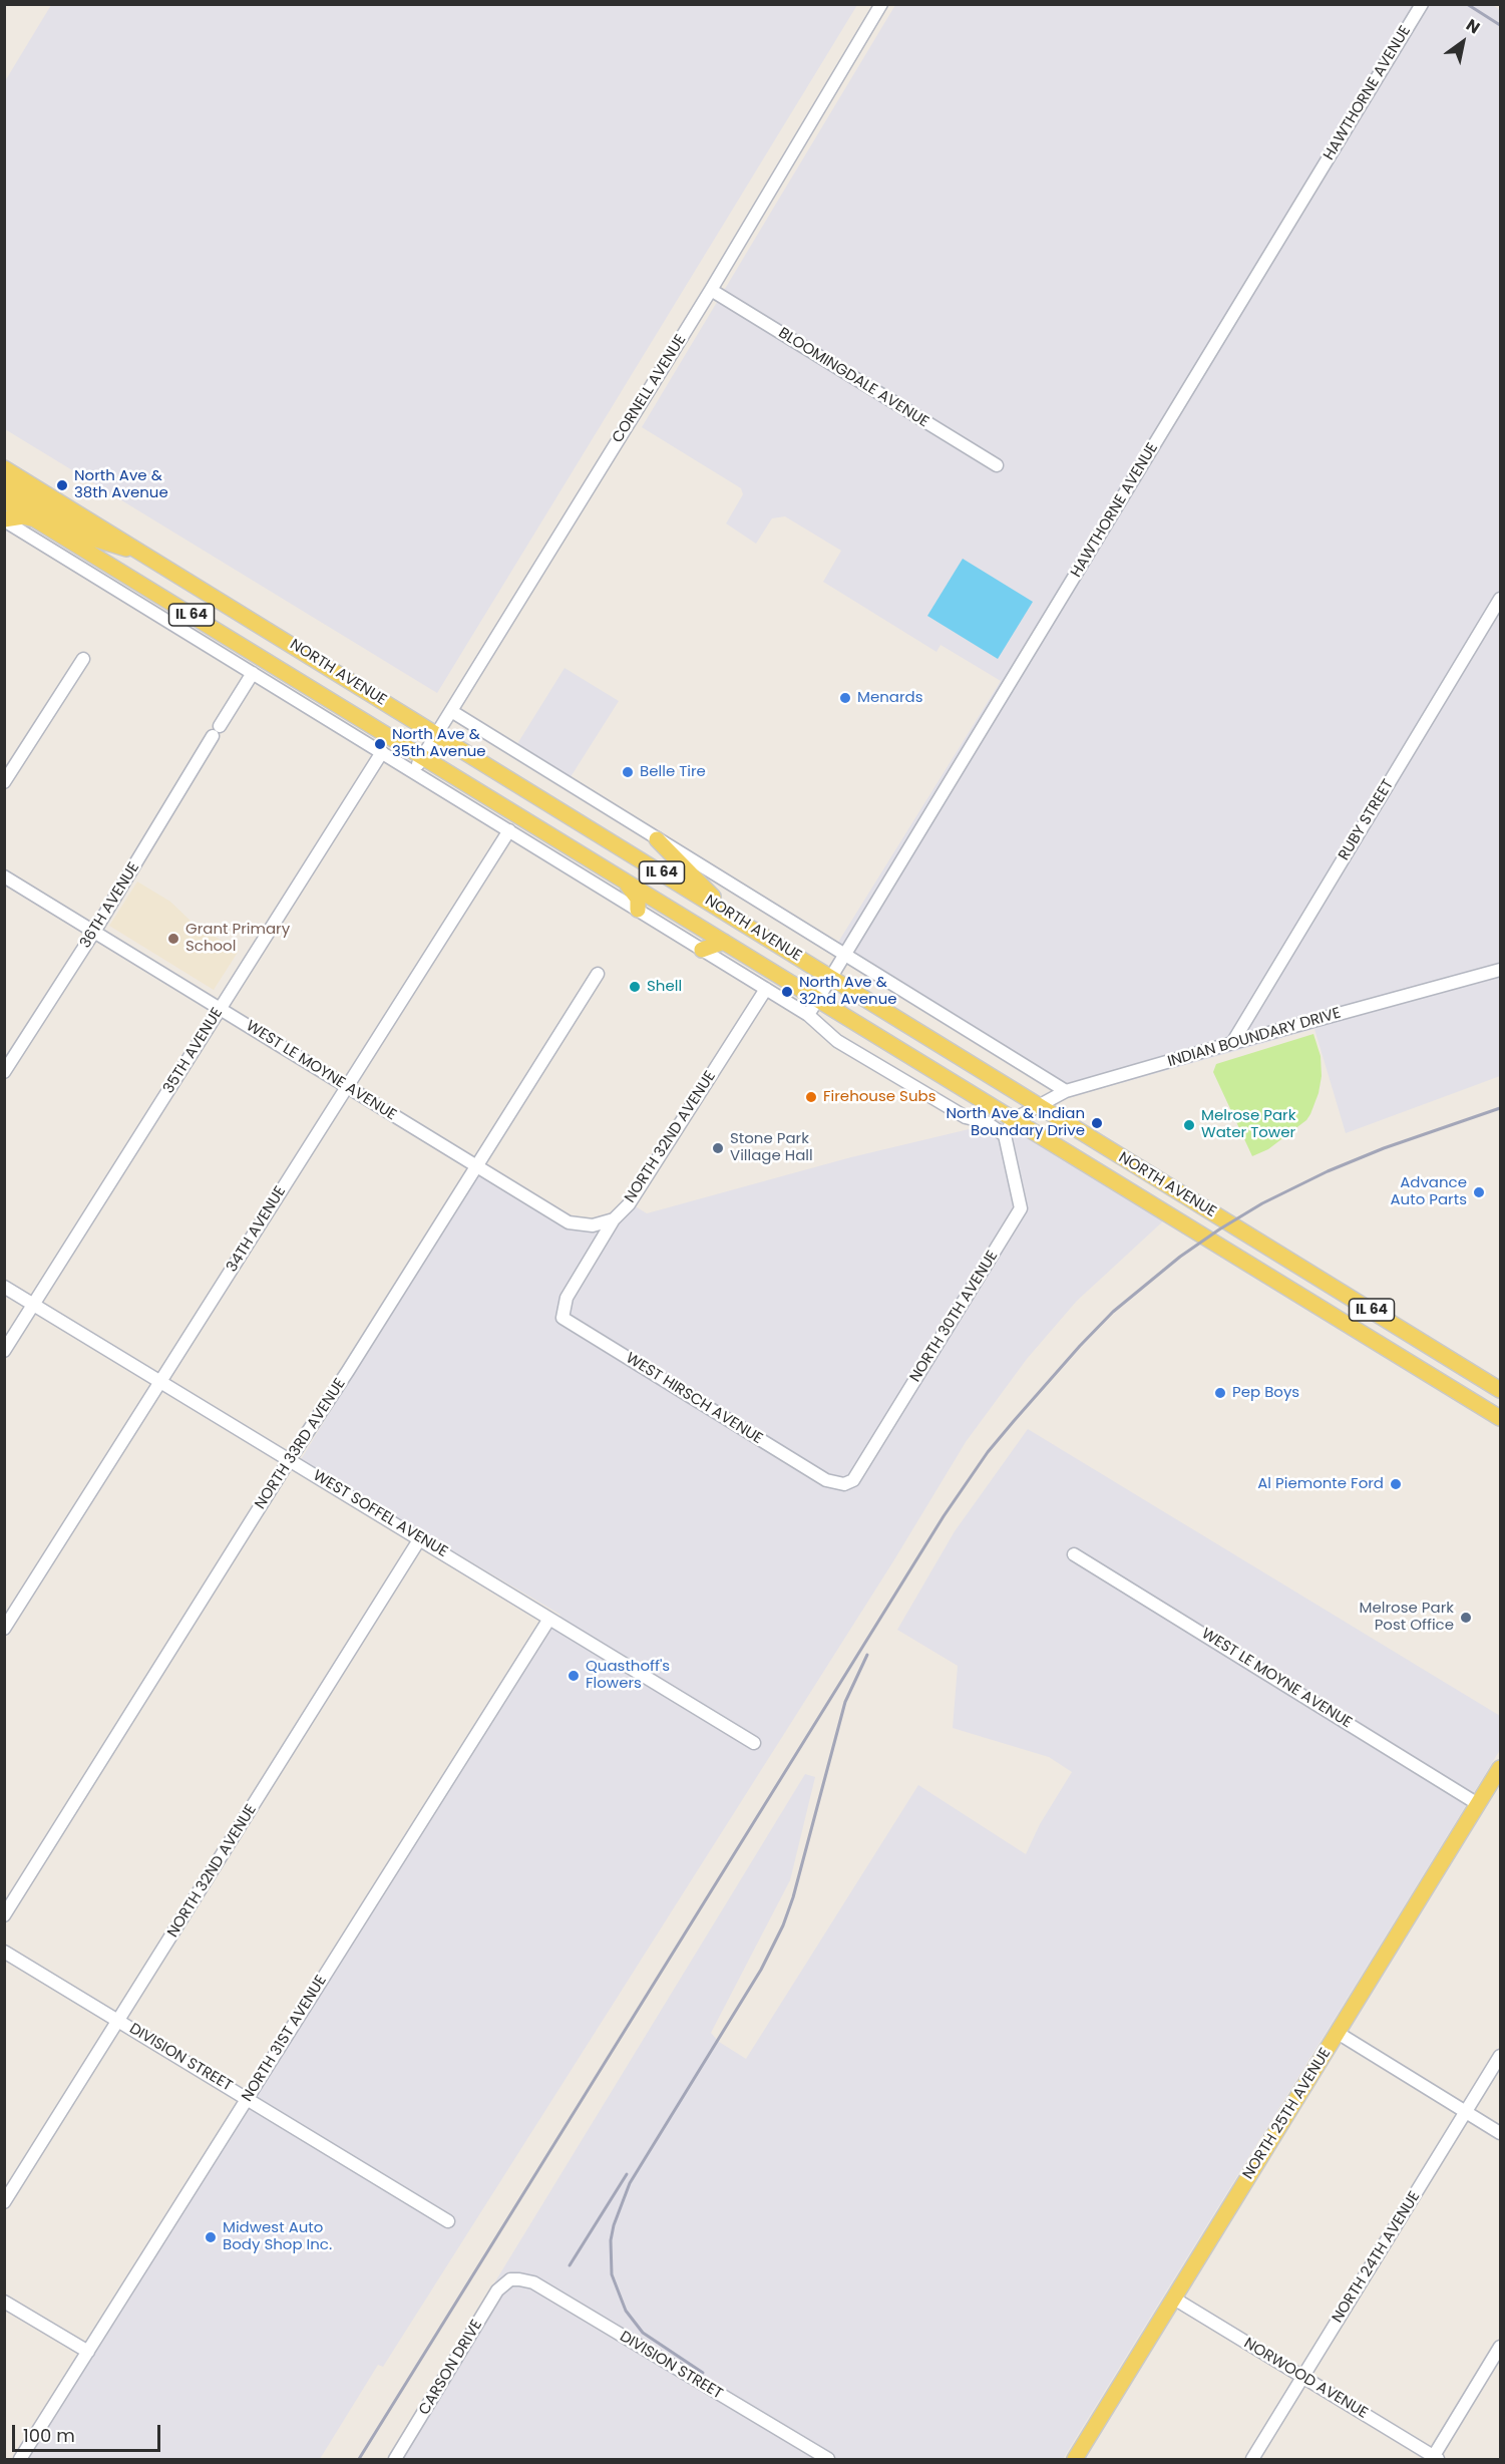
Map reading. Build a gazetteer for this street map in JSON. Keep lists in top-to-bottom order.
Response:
{
  "streets": {
    "main road": ["IL 64", "NORTH AVENUE", "NORTH 25TH AVENUE"],
    "street": [
      "HAWTHORNE AVENUE",
      "BLOOMINGDALE AVENUE",
      "CORNELL AVENUE",
      "RUBY STREET",
      "36TH AVENUE",
      "INDIAN BOUNDARY DRIVE",
      "35TH AVENUE",
      "WEST LE MOYNE AVENUE",
      "NORTH 32ND AVENUE",
      "34TH AVENUE",
      "NORTH 30TH AVENUE",
      "WEST HIRSCH AVENUE",
      "NORTH 33RD AVENUE",
      "WEST SOFFEL AVENUE",
      "NORTH 31ST AVENUE",
      "DIVISION STREET",
      "NORTH 24TH AVENUE",
      "CARSON DRIVE",
      "NORWOOD AVENUE"
    ]
  },
  "crossings": [
    ["HAWTHORNE AVENUE", "NORTH AVENUE"],
    ["BLOOMINGDALE AVENUE", "CORNELL AVENUE"],
    ["CORNELL AVENUE", "NORTH AVENUE"],
    ["NORTH AVENUE", "INDIAN BOUNDARY DRIVE"],
    ["RUBY STREET", "INDIAN BOUNDARY DRIVE"],
    ["36TH AVENUE", "WEST LE MOYNE AVENUE"],
    ["35TH AVENUE", "WEST LE MOYNE AVENUE"],
    ["35TH AVENUE", "WEST SOFFEL AVENUE"],
    ["WEST LE MOYNE AVENUE", "NORTH 32ND AVENUE"],
    ["WEST LE MOYNE AVENUE", "34TH AVENUE"],
    ["WEST LE MOYNE AVENUE", "NORTH 33RD AVENUE"],
    ["WEST LE MOYNE AVENUE", "NORTH 25TH AVENUE"],
    ["NORTH 32ND AVENUE", "WEST HIRSCH AVENUE"],
    ["NORTH 32ND AVENUE", "WEST SOFFEL AVENUE"],
    ["NORTH 32ND AVENUE", "DIVISION STREET"],
    ["34TH AVENUE", "WEST SOFFEL AVENUE"],
    ["NORTH 30TH AVENUE", "WEST HIRSCH AVENUE"],
    ["NORTH 33RD AVENUE", "WEST SOFFEL AVENUE"],
    ["WEST SOFFEL AVENUE", "NORTH 31ST AVENUE"],
    ["NORTH 31ST AVENUE", "DIVISION STREET"],
    ["DIVISION STREET", "CARSON DRIVE"],
    ["NORTH 25TH AVENUE", "NORWOOD AVENUE"],
    ["NORTH 24TH AVENUE", "NORWOOD AVENUE"]
  ],
  "places": [
    "North Ave & 38th Avenue",
    "Menards",
    "North Ave & 35th Avenue",
    "Belle Tire",
    "Grant Primary School",
    "Shell",
    "North Ave & 32nd Avenue",
    "Firehouse Subs",
    "North Ave & Indian Boundary Drive",
    "Melrose Park Water Tower",
    "Stone Park Village Hall",
    "Advance Auto Parts",
    "Pep Boys",
    "Al Piemonte Ford",
    "Melrose Park Post Office",
    "Quasthoff's Flowers",
    "Midwest Auto Body Shop Inc."
  ],
  "scale_bar": "100 m",
  "north": "top right"
}
